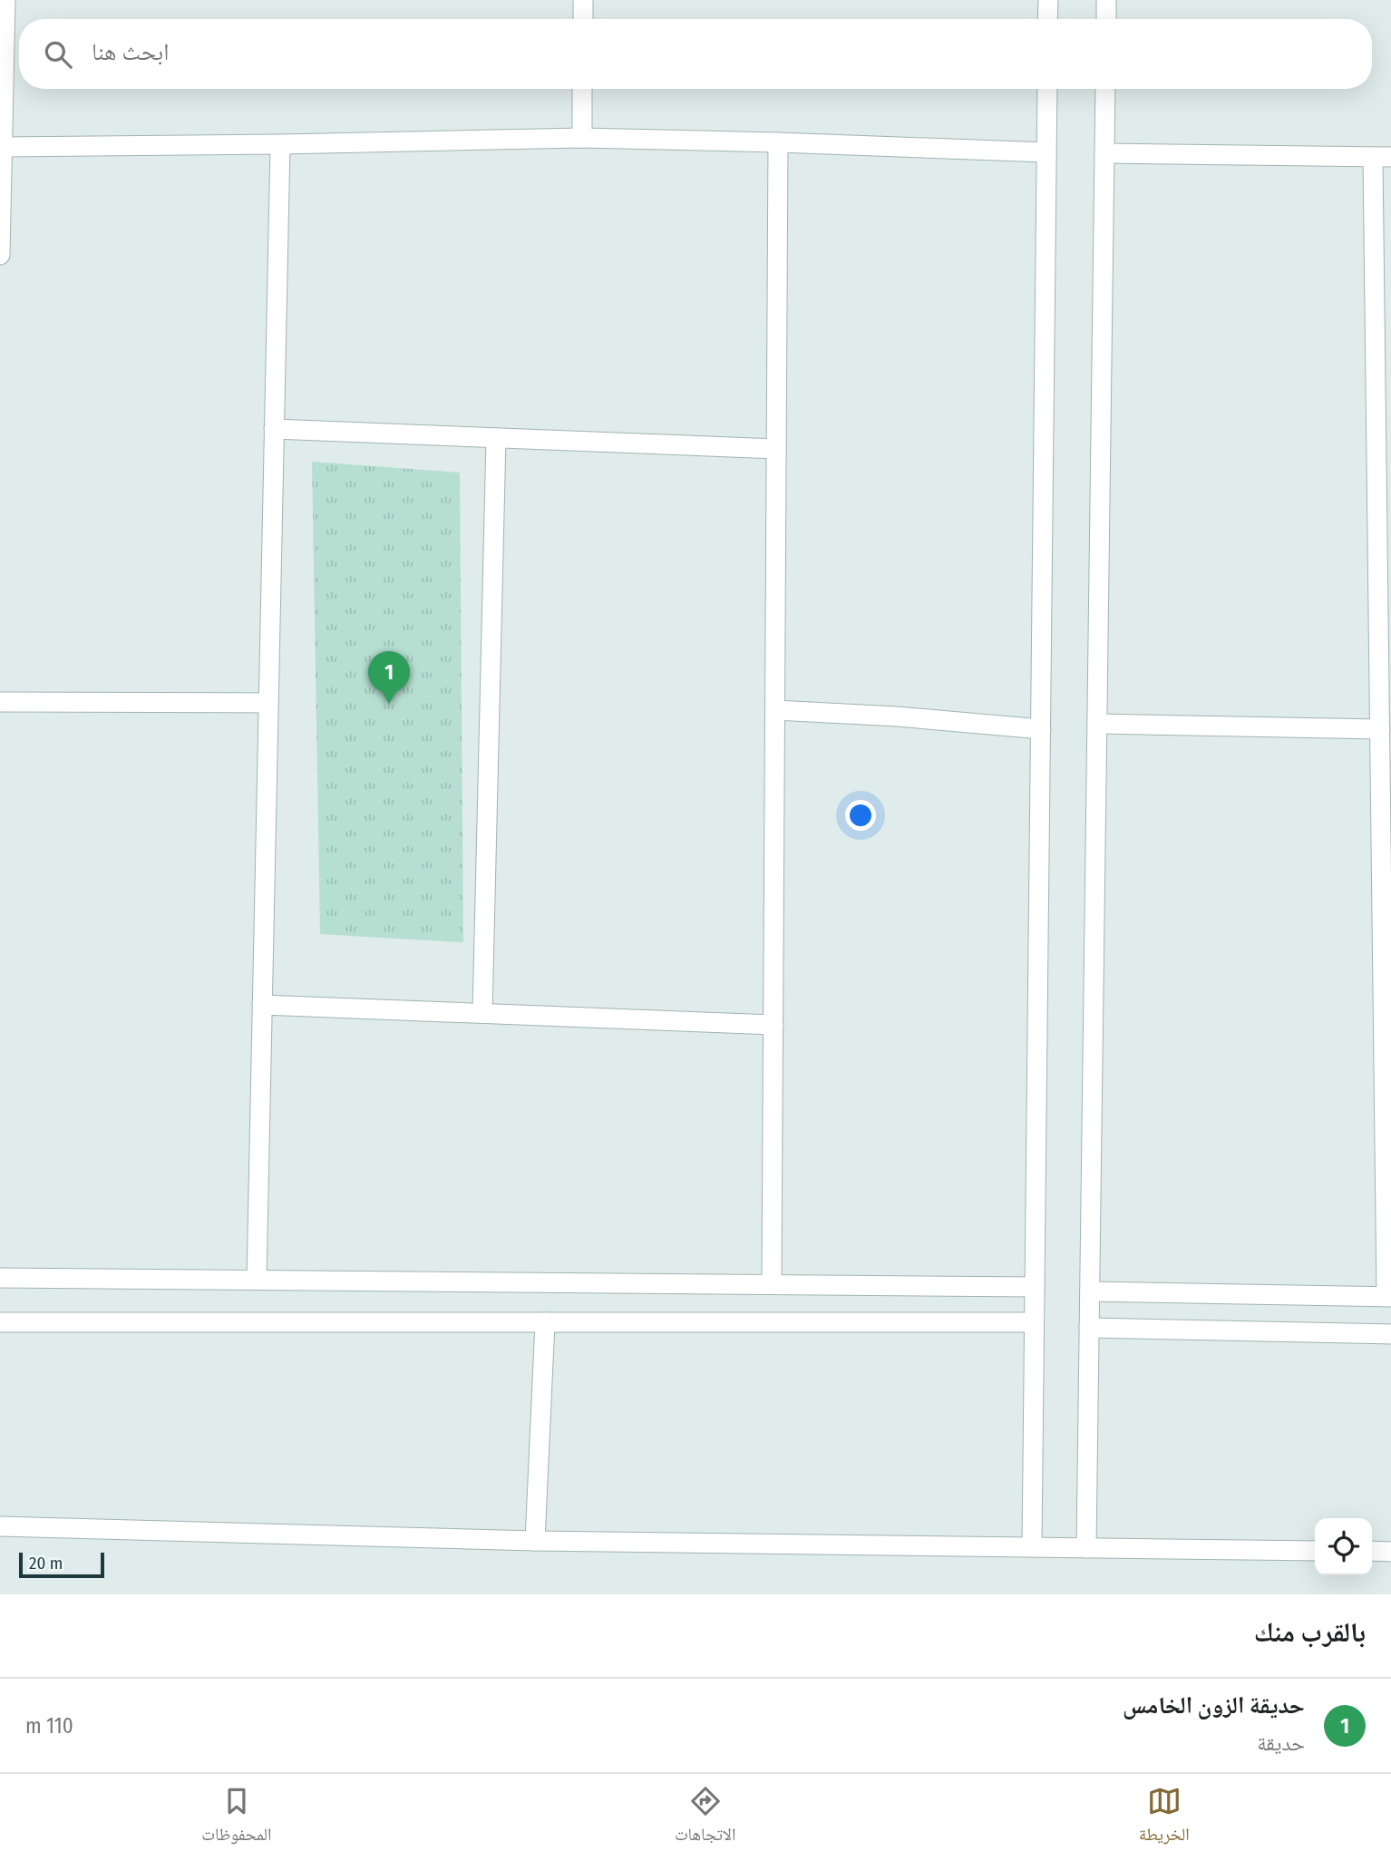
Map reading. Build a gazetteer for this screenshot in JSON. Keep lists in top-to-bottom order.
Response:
{
  "scale_bar": "20 m",
  "page": {
    "search": "ابحث هنا",
    "pins": "1",
    "scale": "20 m",
    "heading": "بالقرب منك",
    "list": [
      {
        "mark": "1",
        "name": "حديقة الزون الخامس",
        "note": "حديقة",
        "value": "110 m"
      }
    ],
    "nav": ["الخريطة", "الاتجاهات", "المحفوظات"]
  }
}
